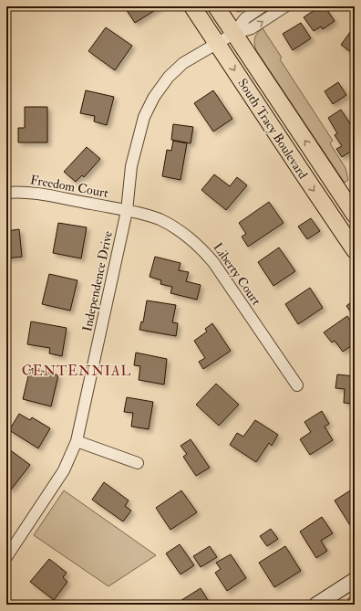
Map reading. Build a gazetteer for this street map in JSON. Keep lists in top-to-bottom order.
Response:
{
  "streets": {
    "main road": ["South Tracy Boulevard"],
    "street": ["Freedom Court", "Liberty Court", "Independence Drive"]
  },
  "crossings": [
    ["South Tracy Boulevard", "Independence Drive"],
    ["Freedom Court", "Liberty Court"],
    ["Freedom Court", "Independence Drive"],
    ["Liberty Court", "Independence Drive"]
  ],
  "districts": ["CENTENNIAL"]
}
